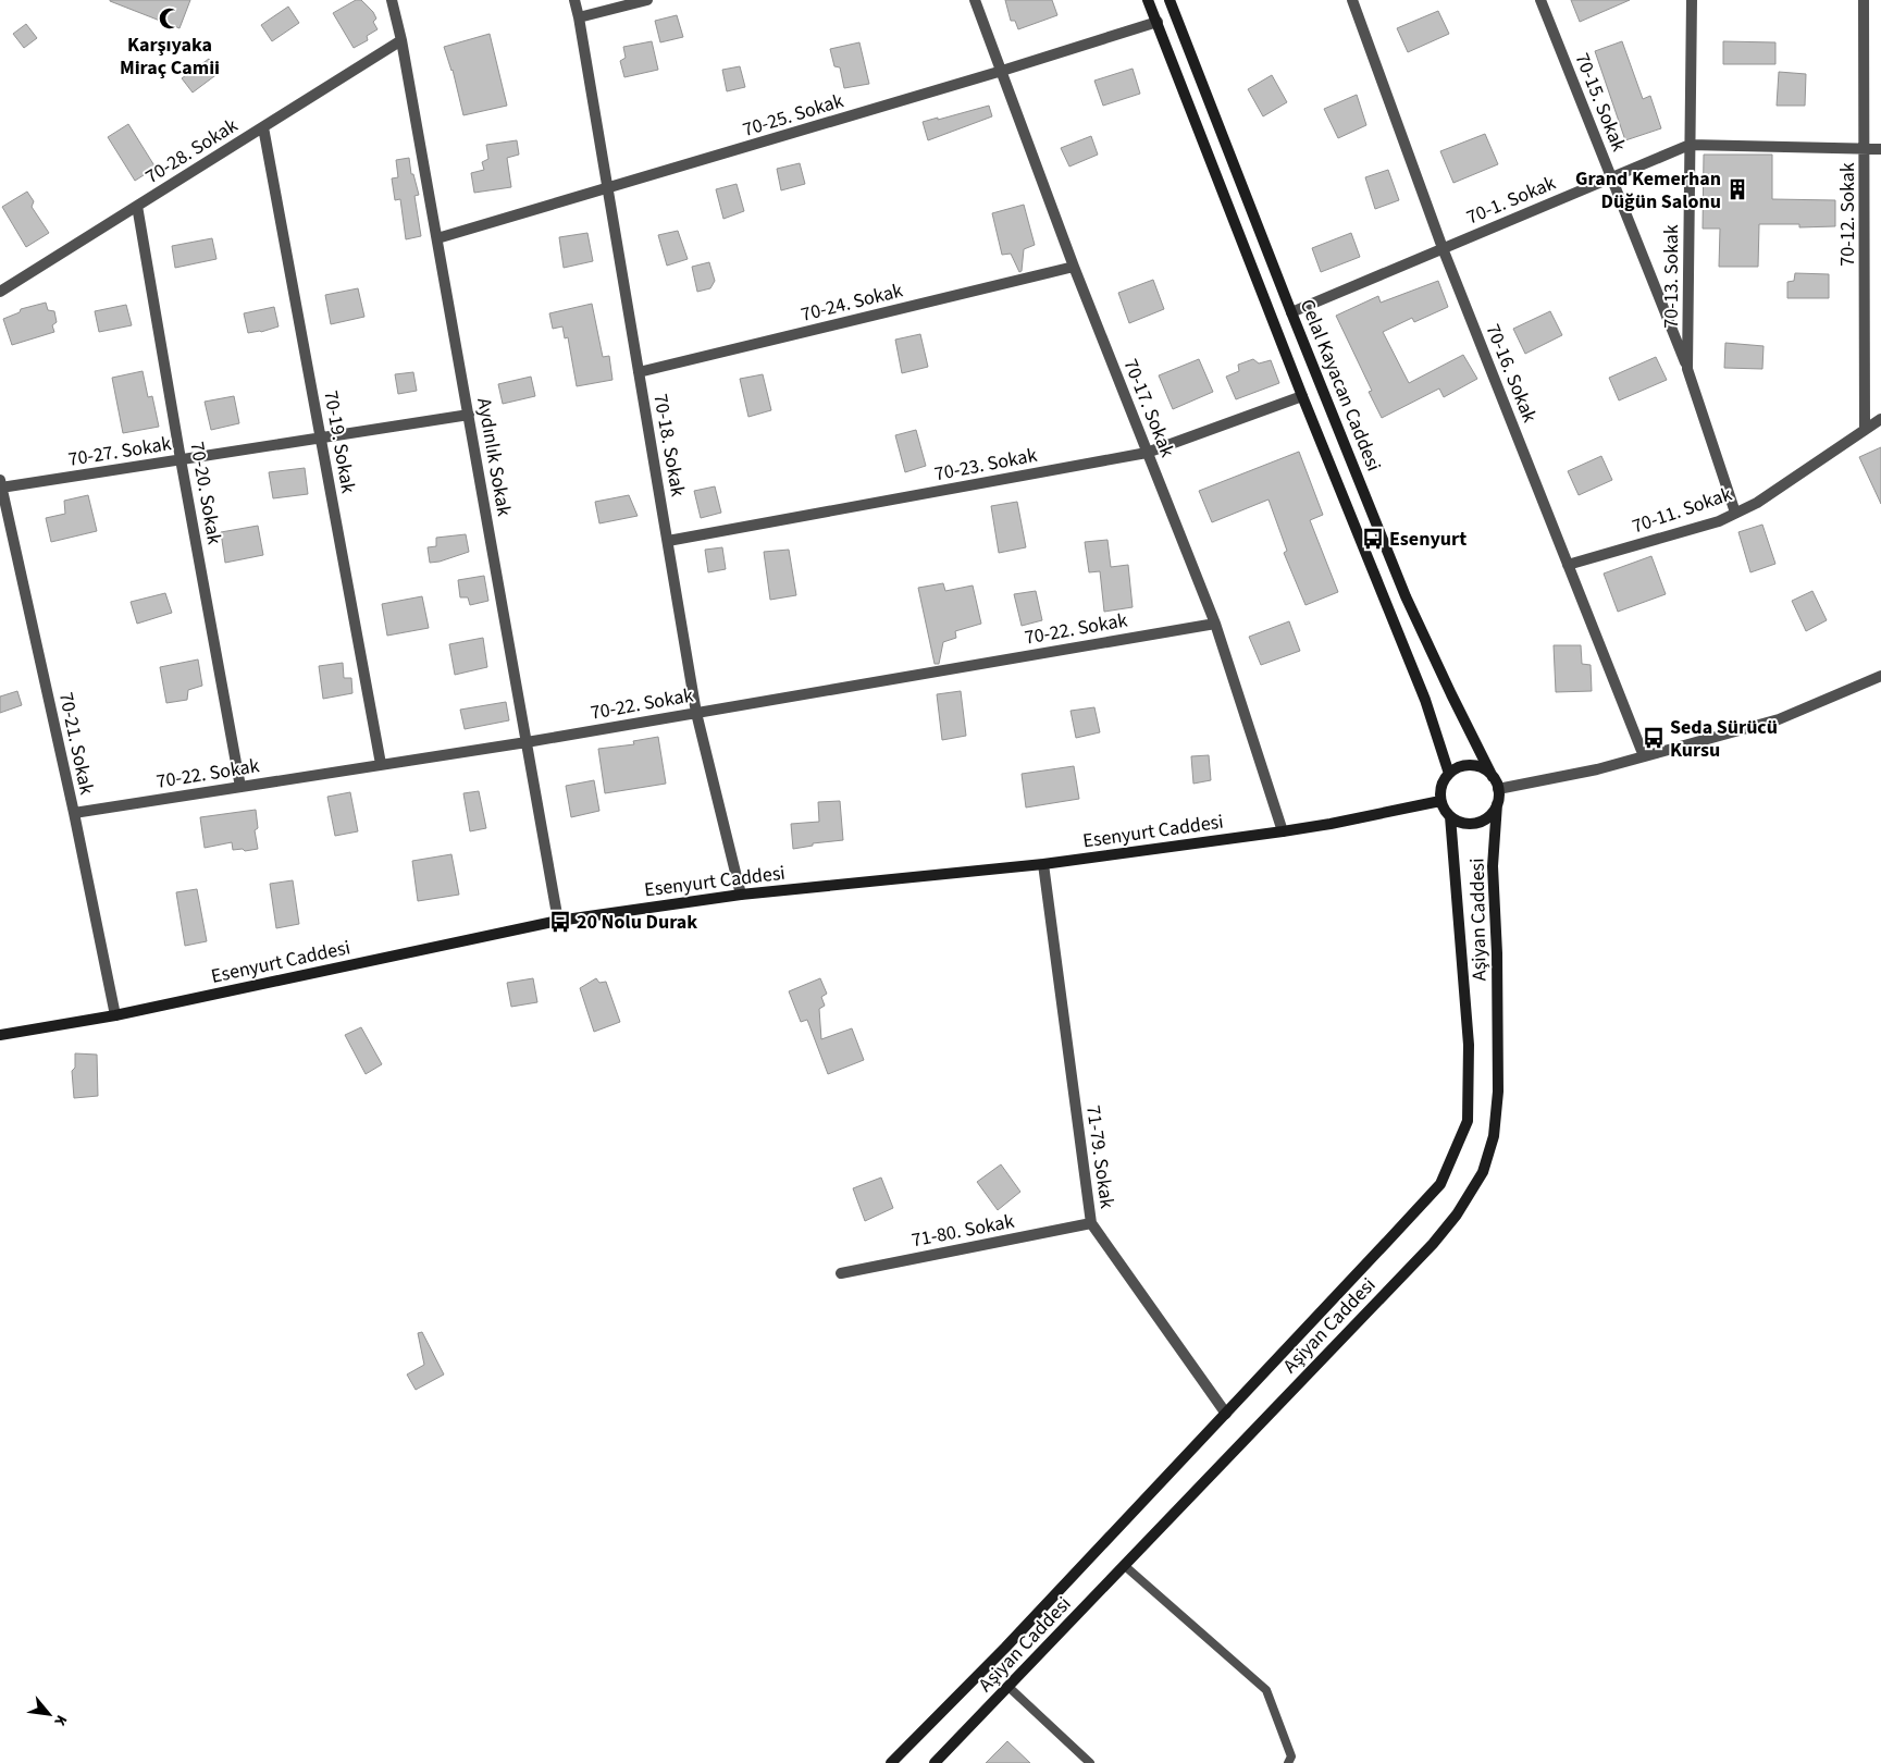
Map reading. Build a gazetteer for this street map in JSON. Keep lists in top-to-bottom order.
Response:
{
  "streets": {
    "street": [
      "70-15. Sokak",
      "70-25. Sokak",
      "70-28. Sokak",
      "70-1. Sokak",
      "70-12. Sokak",
      "70-13. Sokak",
      "70-24. Sokak",
      "70-16. Sokak",
      "Celal Kayacan Caddesi",
      "70-17. Sokak",
      "70-19. Sokak",
      "70-18. Sokak",
      "70-27. Sokak",
      "Aydınlık Sokak",
      "70-23. Sokak",
      "70-20. Sokak",
      "70-11. Sokak",
      "70-22. Sokak",
      "70-21. Sokak",
      "Esenyurt Caddesi",
      "Aşiyan Caddesi",
      "71-79. Sokak",
      "71-80. Sokak"
    ]
  },
  "crossings": [
    ["70-15. Sokak", "70-1. Sokak"],
    ["70-15. Sokak", "70-13. Sokak"],
    ["70-25. Sokak", "Celal Kayacan Caddesi"],
    ["70-25. Sokak", "70-17. Sokak"],
    ["70-25. Sokak", "70-18. Sokak"],
    ["70-25. Sokak", "Aydınlık Sokak"],
    ["70-28. Sokak", "70-19. Sokak"],
    ["70-28. Sokak", "Aydınlık Sokak"],
    ["70-28. Sokak", "70-20. Sokak"],
    ["70-1. Sokak", "70-12. Sokak"],
    ["70-1. Sokak", "70-13. Sokak"],
    ["70-1. Sokak", "70-16. Sokak"],
    ["70-1. Sokak", "Celal Kayacan Caddesi"],
    ["70-12. Sokak", "70-11. Sokak"],
    ["70-13. Sokak", "70-11. Sokak"],
    ["70-24. Sokak", "70-17. Sokak"],
    ["70-24. Sokak", "70-18. Sokak"],
    ["70-16. Sokak", "70-11. Sokak"],
    ["Celal Kayacan Caddesi", "70-23. Sokak"],
    ["Celal Kayacan Caddesi", "Esenyurt Caddesi"],
    ["Celal Kayacan Caddesi", "Aşiyan Caddesi"],
    ["70-17. Sokak", "70-23. Sokak"],
    ["70-17. Sokak", "70-22. Sokak"],
    ["70-17. Sokak", "Esenyurt Caddesi"],
    ["70-19. Sokak", "70-27. Sokak"],
    ["70-19. Sokak", "70-22. Sokak"],
    ["70-18. Sokak", "70-23. Sokak"],
    ["70-18. Sokak", "70-22. Sokak"],
    ["70-18. Sokak", "Esenyurt Caddesi"],
    ["70-27. Sokak", "Aydınlık Sokak"],
    ["70-27. Sokak", "70-20. Sokak"],
    ["70-27. Sokak", "70-21. Sokak"],
    ["Aydınlık Sokak", "70-22. Sokak"],
    ["Aydınlık Sokak", "Esenyurt Caddesi"],
    ["70-20. Sokak", "70-22. Sokak"],
    ["70-22. Sokak", "70-21. Sokak"],
    ["70-21. Sokak", "Esenyurt Caddesi"],
    ["Esenyurt Caddesi", "Aşiyan Caddesi"],
    ["Esenyurt Caddesi", "71-79. Sokak"],
    ["Aşiyan Caddesi", "71-79. Sokak"],
    ["71-79. Sokak", "71-80. Sokak"]
  ],
  "places": {
    "mosque": ["Karşıyaka Miraç Camii"],
    "building": ["Grand Kemerhan Düğün Salonu"],
    "bus stop": ["Esenyurt", "Seda Sürücü Kursu", "20 Nolu Durak"]
  },
  "north": "bottom right"
}
